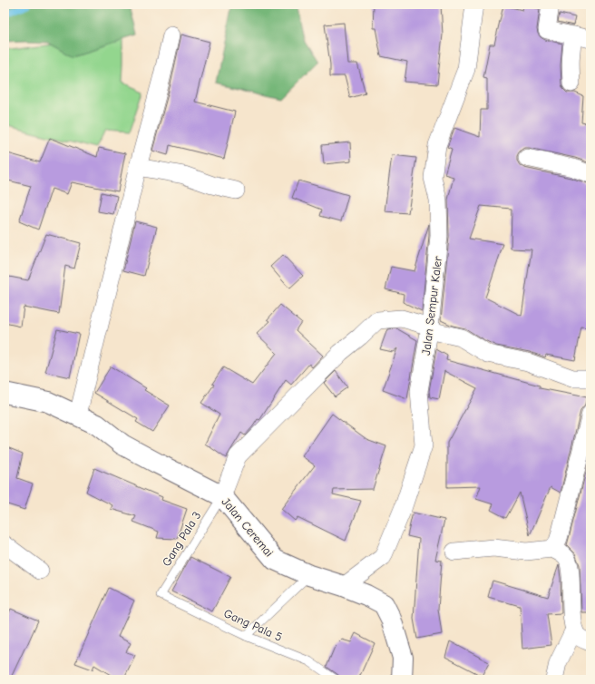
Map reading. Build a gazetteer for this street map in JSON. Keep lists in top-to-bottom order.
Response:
{
  "streets": {
    "street": ["Jalan Sempur Kaler", "Jalan Ceremai"],
    "lane": ["Gang Pala 3", "Gang Pala 5"]
  },
  "crossings": [
    ["Jalan Sempur Kaler", "Jalan Ceremai"],
    ["Jalan Ceremai", "Gang Pala 3"],
    ["Gang Pala 3", "Gang Pala 5"]
  ]
}
